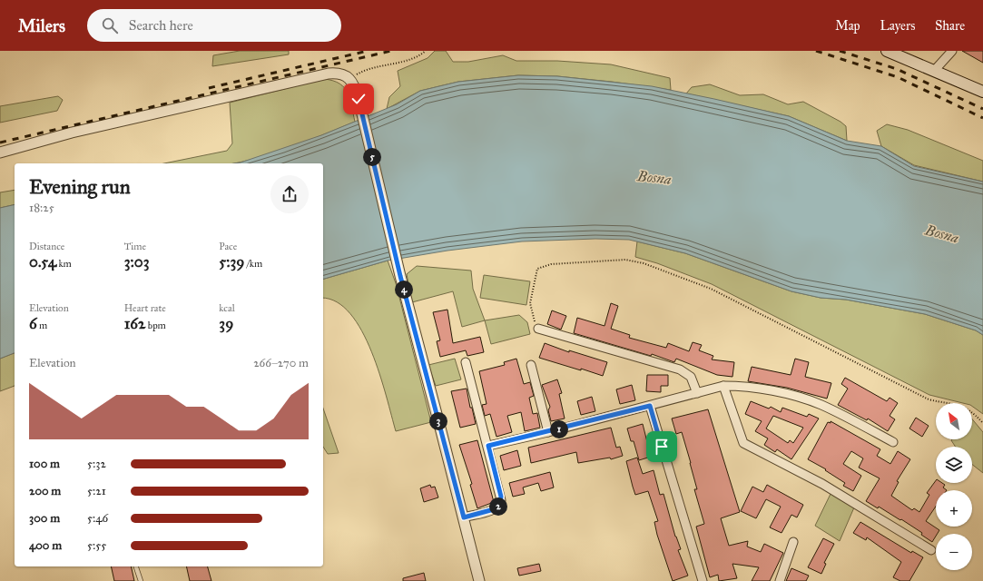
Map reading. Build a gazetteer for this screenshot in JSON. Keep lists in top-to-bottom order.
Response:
{
  "water": ["Bosna"],
  "north": "top left",
  "page": {
    "header": "Milers",
    "search": "Search here",
    "nav": ["Map", "Layers", "Share"],
    "pins": [
      "5",
      "4",
      "3",
      "1",
      "2"
    ],
    "heading": ["Evening run", "18:25"],
    "stats": [
      ["Distance", "0.54 km"],
      ["Time", "3:03"],
      ["Pace", "5:39 /km"],
      ["Elevation", "6 m"],
      ["Heart rate", "162 bpm"],
      ["kcal", "39"]
    ],
    "chart": ["Elevation", "266–270 m"],
    "map_buttons": ["+", "−"],
    "list": [
      {
        "name": "100 m",
        "note": "5:32"
      },
      {
        "name": "200 m",
        "note": "5:21"
      },
      {
        "name": "300 m",
        "note": "5:46"
      },
      {
        "name": "400 m",
        "note": "5:55"
      }
    ]
  }
}
